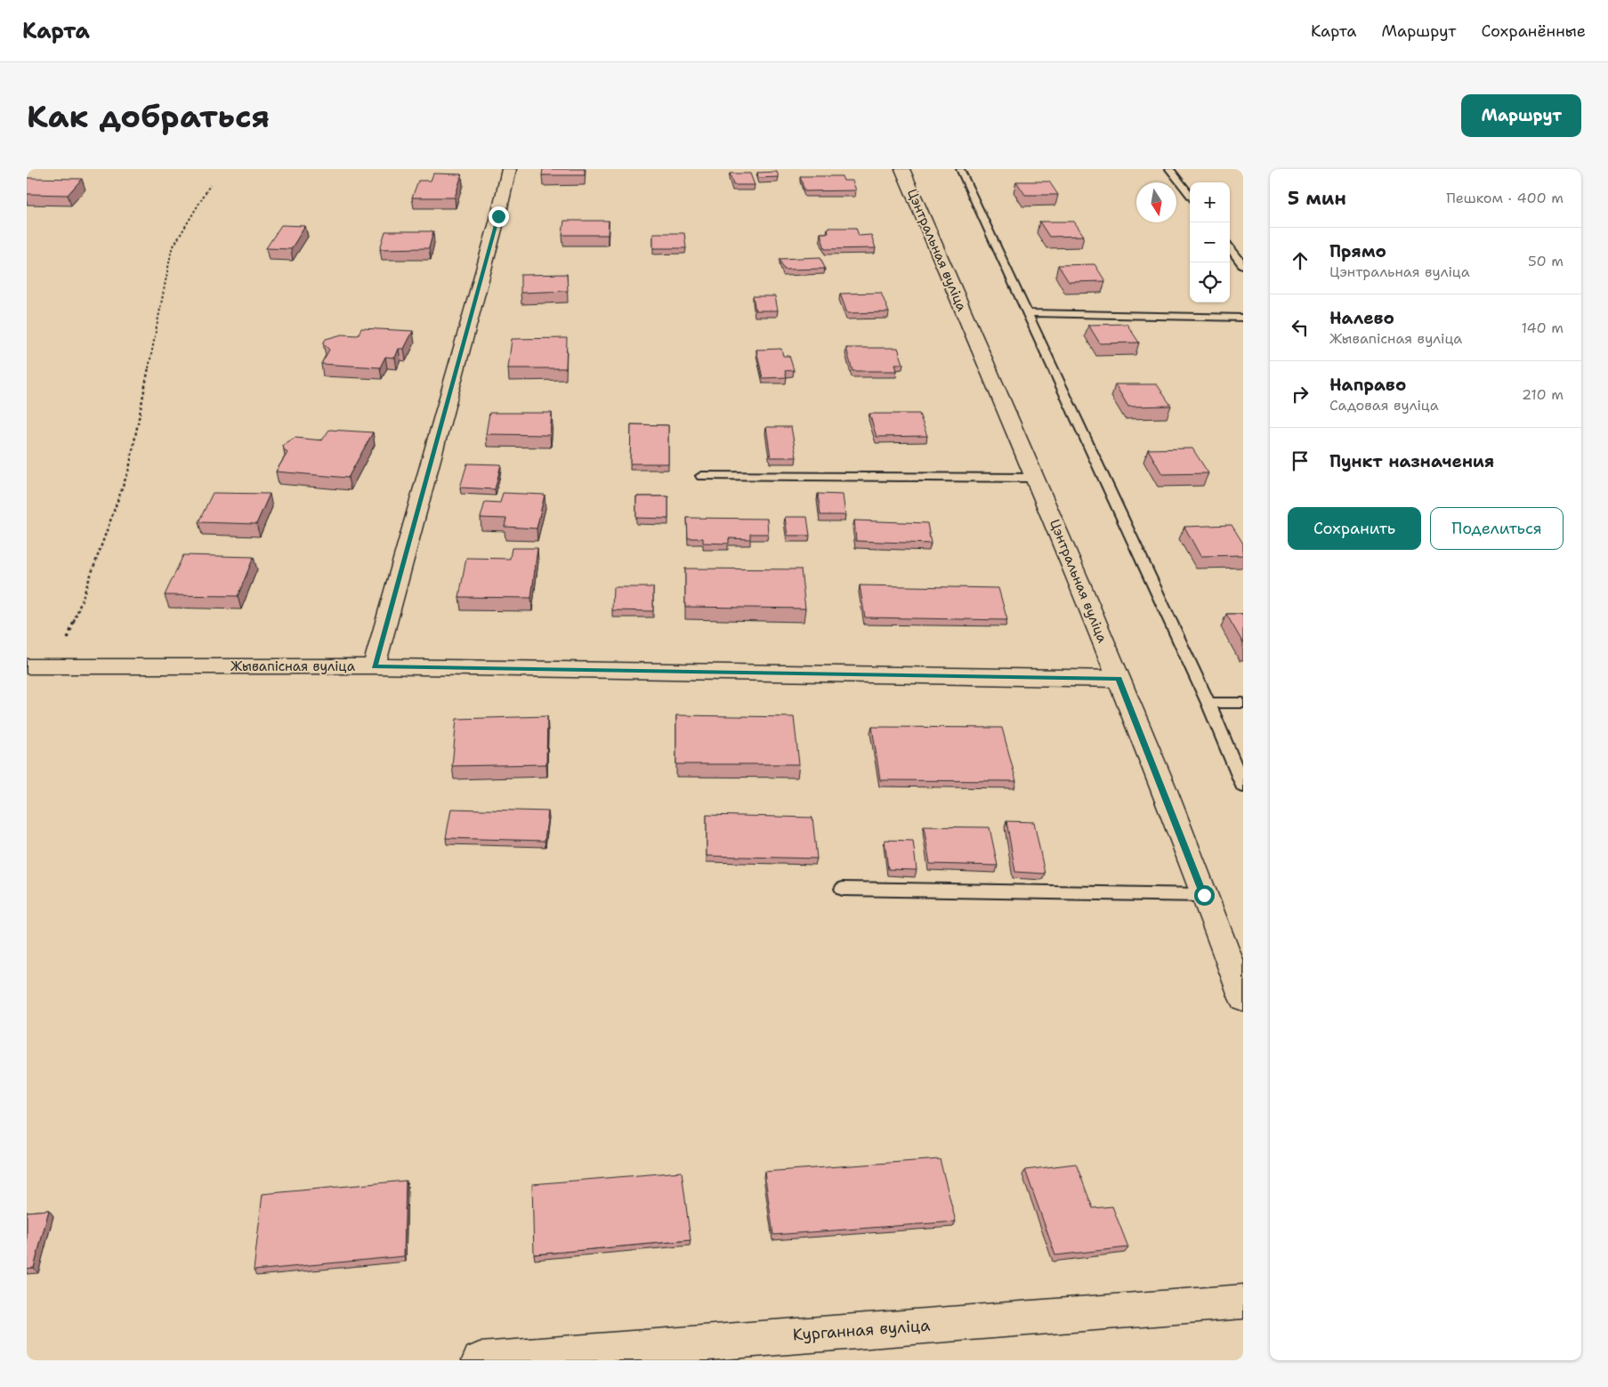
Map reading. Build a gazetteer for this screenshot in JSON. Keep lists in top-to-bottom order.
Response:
{
  "streets": {
    "street": ["Цэнтральная вуліца", "Жывапісная вуліца", "Курганная вуліца"]
  },
  "crossings": [
    ["Цэнтральная вуліца", "Жывапісная вуліца"]
  ],
  "north": "bottom",
  "page": {
    "header": "Карта",
    "nav": ["Карта", "Маршрут", "Сохранённые"],
    "buttons": [
      "Маршрут",
      ["Сохранить", "Поделиться"]
    ],
    "title": "Как добраться",
    "heading": ["5 мин", "Пешком · 400 m"],
    "map_buttons": ["+", "−"],
    "list": [
      ["Прямо", "Цэнтральная вуліца", "50 m"],
      ["Налево", "Жывапісная вуліца", "140 m"],
      ["Направо", "Садовая вуліца", "210 m"],
      "Пункт назначения"
    ]
  }
}
